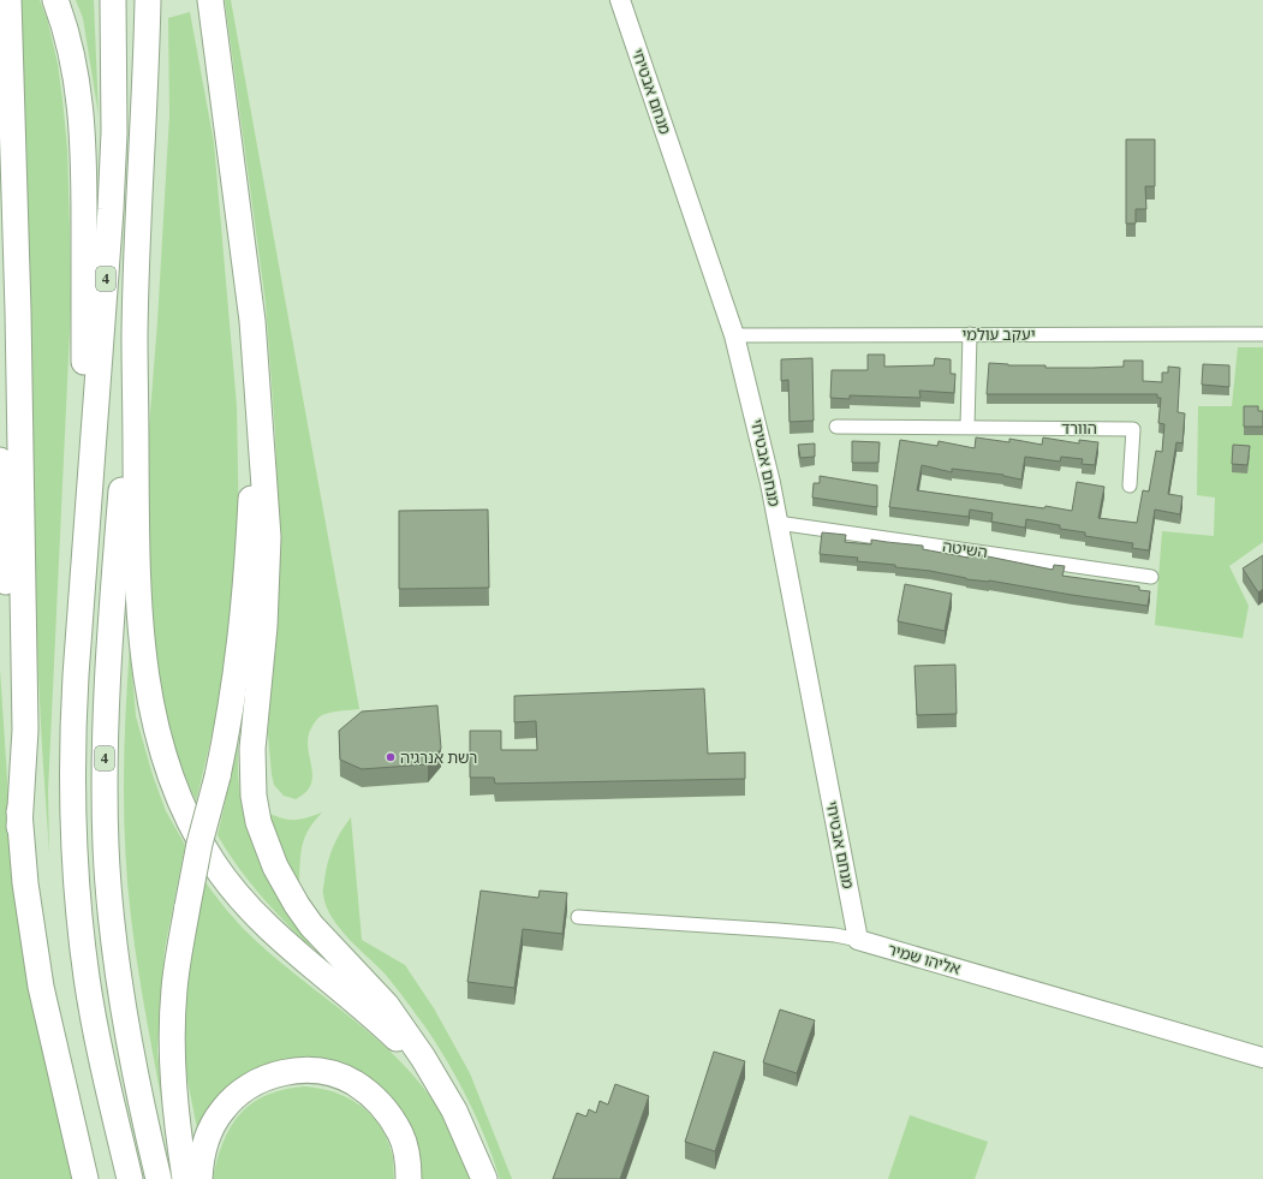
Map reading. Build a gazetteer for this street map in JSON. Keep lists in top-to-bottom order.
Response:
{
  "streets": {
    "highway": ["4"],
    "street": [
      "מנחם אבטיחי",
      "יעקב עולמי",
      "הוורד",
      "השיטה",
      "אליהו שמיר"
    ]
  },
  "crossings": [
    ["מנחם אבטיחי", "יעקב עולמי"],
    ["מנחם אבטיחי", "השיטה"],
    ["מנחם אבטיחי", "אליהו שמיר"]
  ],
  "places": ["רשת אנרגיה"]
}
